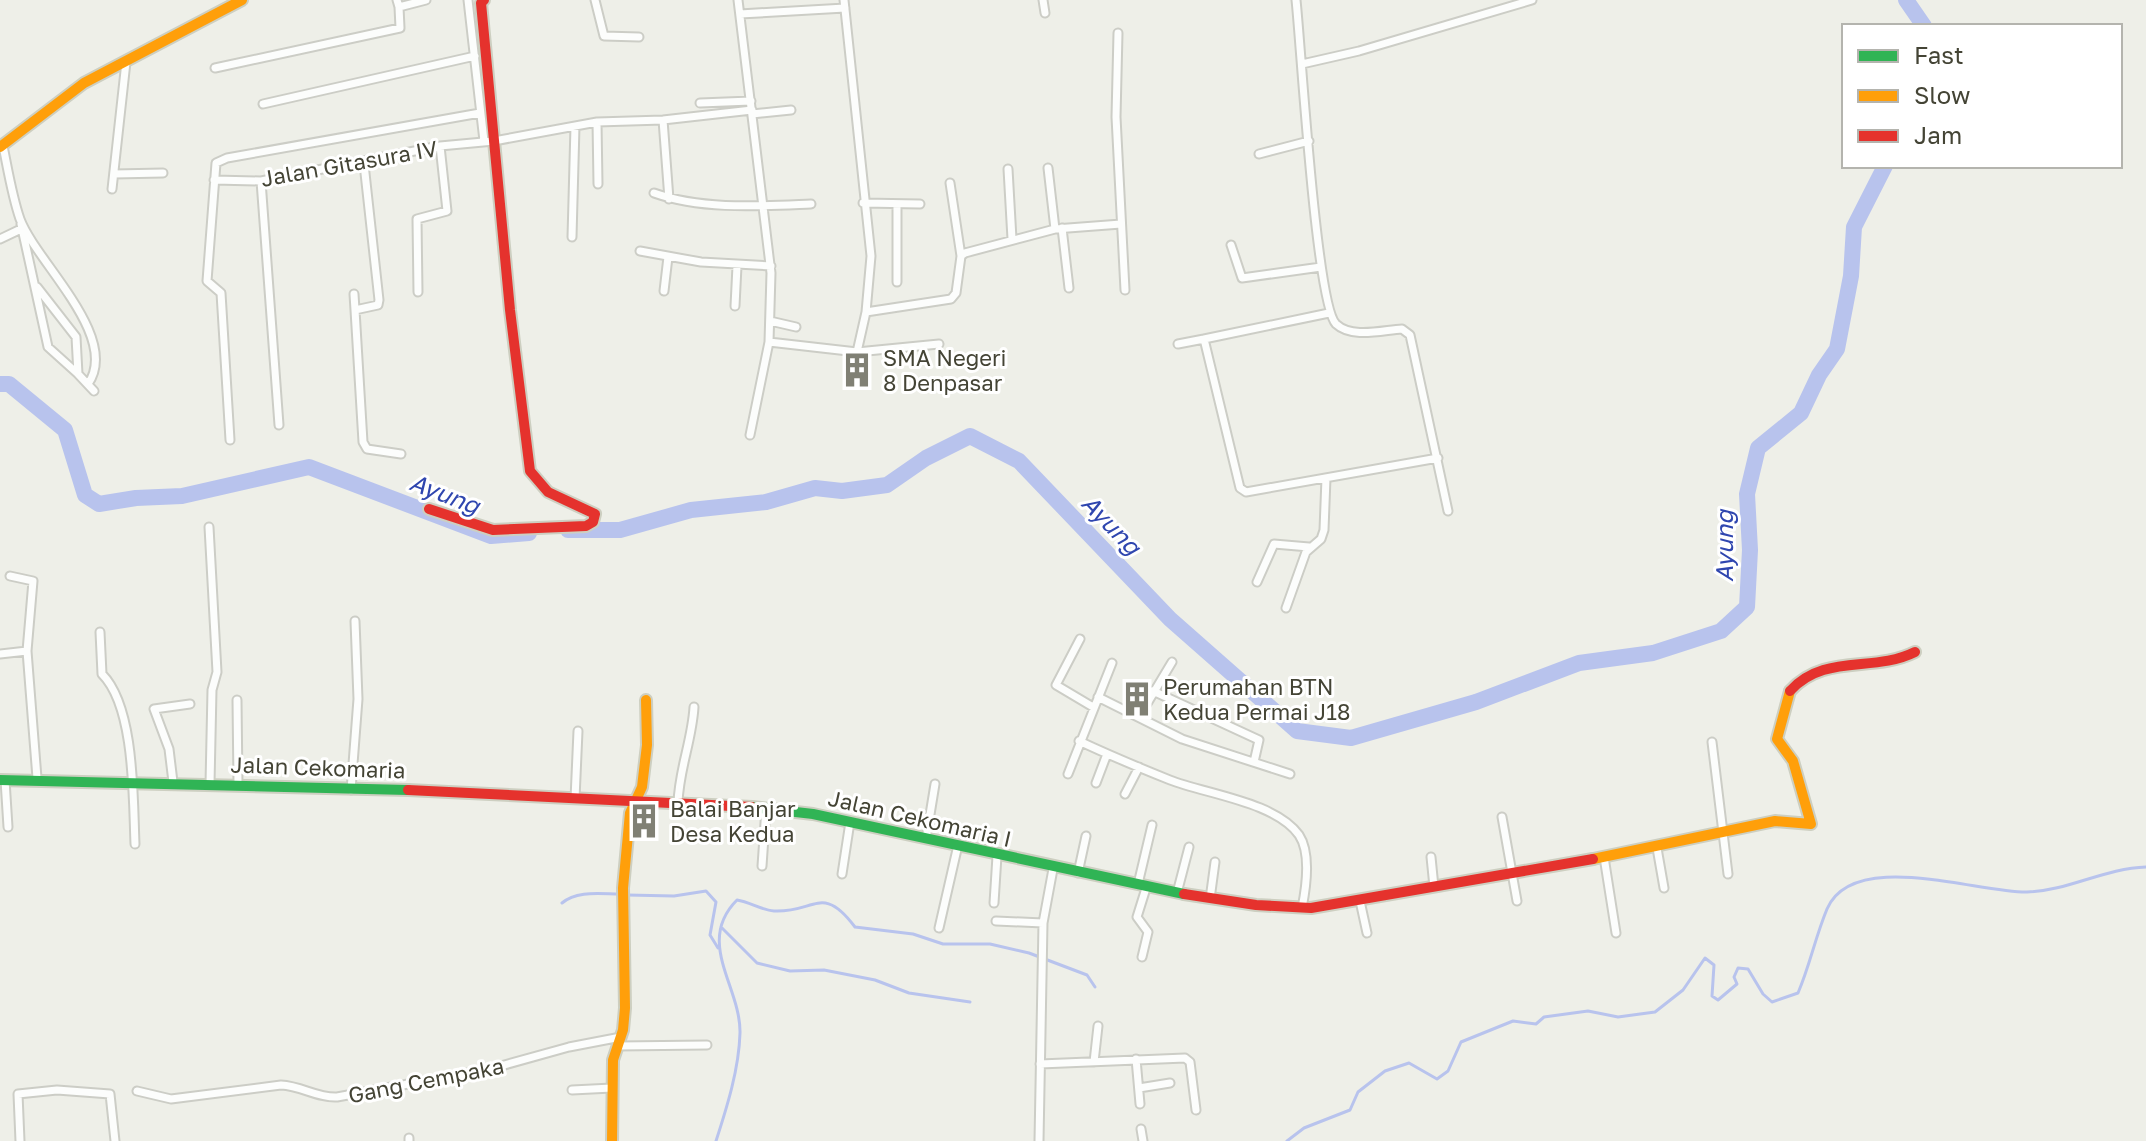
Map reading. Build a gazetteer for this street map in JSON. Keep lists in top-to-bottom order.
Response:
{
  "streets": {
    "street": [
      "Jalan Gitasura IV",
      "Jalan Cekomaria",
      "Jalan Cekomaria I",
      "Gang Cempaka"
    ]
  },
  "crossings": [
    ["Jalan Cekomaria", "Jalan Cekomaria I"]
  ],
  "water": ["Ayung"],
  "places": {
    "building": ["SMA Negeri 8 Denpasar", "Perumahan BTN Kedua Permai J18", "Balai Banjar Desa Kedua"]
  },
  "legend": ["Fast", "Slow", "Jam"]
}
